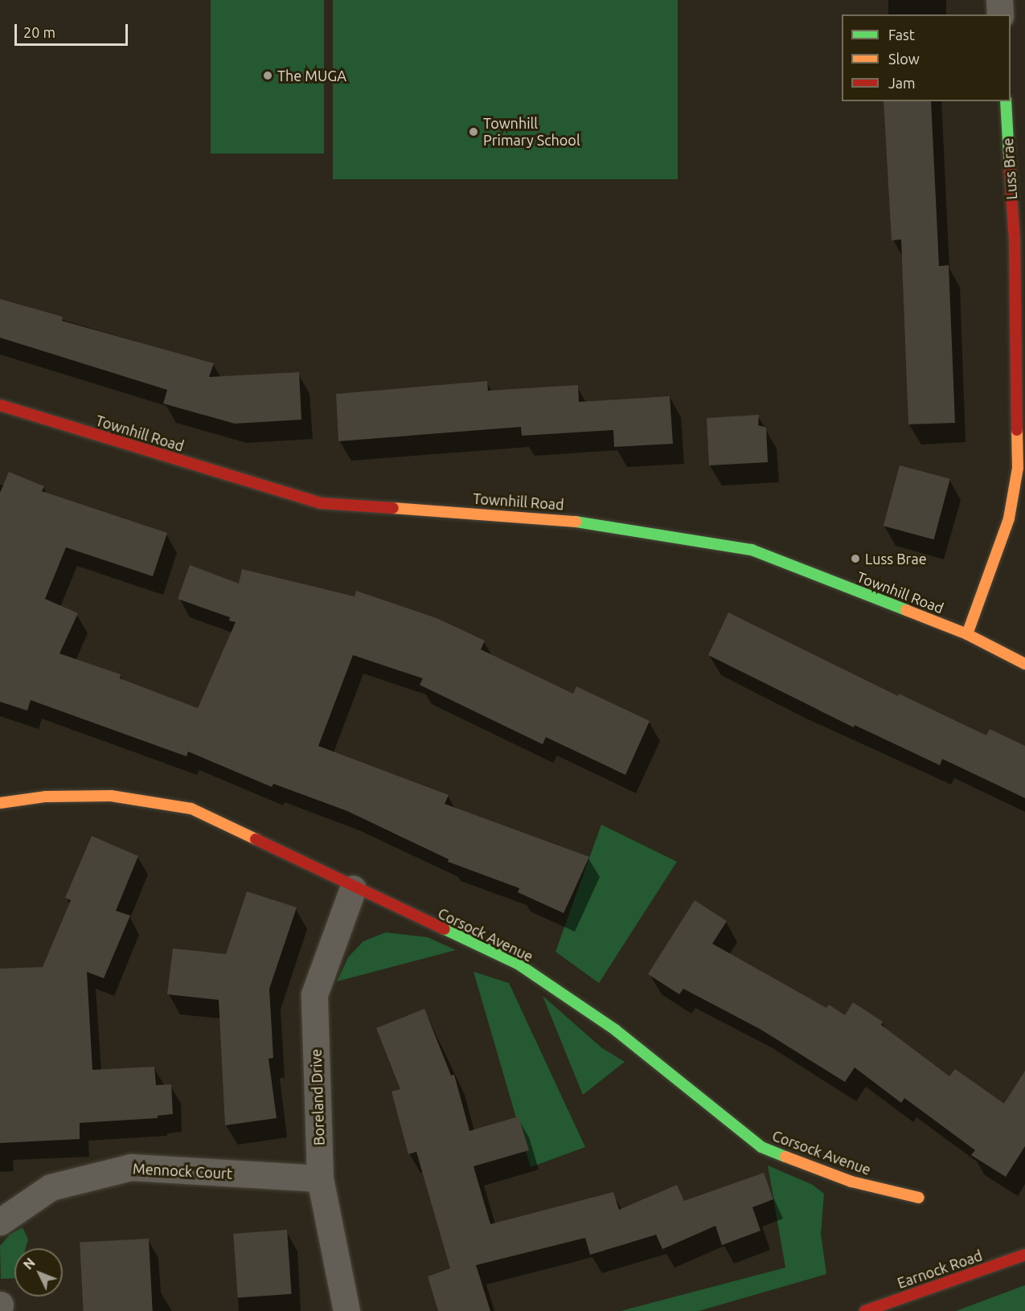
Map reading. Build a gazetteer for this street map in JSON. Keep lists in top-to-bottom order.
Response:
{
  "streets": {
    "street": [
      "Luss Brae",
      "Townhill Road",
      "Corsock Avenue",
      "Boreland Drive",
      "Mennock Court",
      "Earnock Road"
    ]
  },
  "crossings": [
    ["Luss Brae", "Townhill Road"],
    ["Corsock Avenue", "Boreland Drive"],
    ["Boreland Drive", "Mennock Court"]
  ],
  "places": ["The MUGA", "Townhill Primary School", "Luss Brae"],
  "legend": ["Fast", "Slow", "Jam"],
  "scale_bar": "20 m",
  "north": "top left"
}
